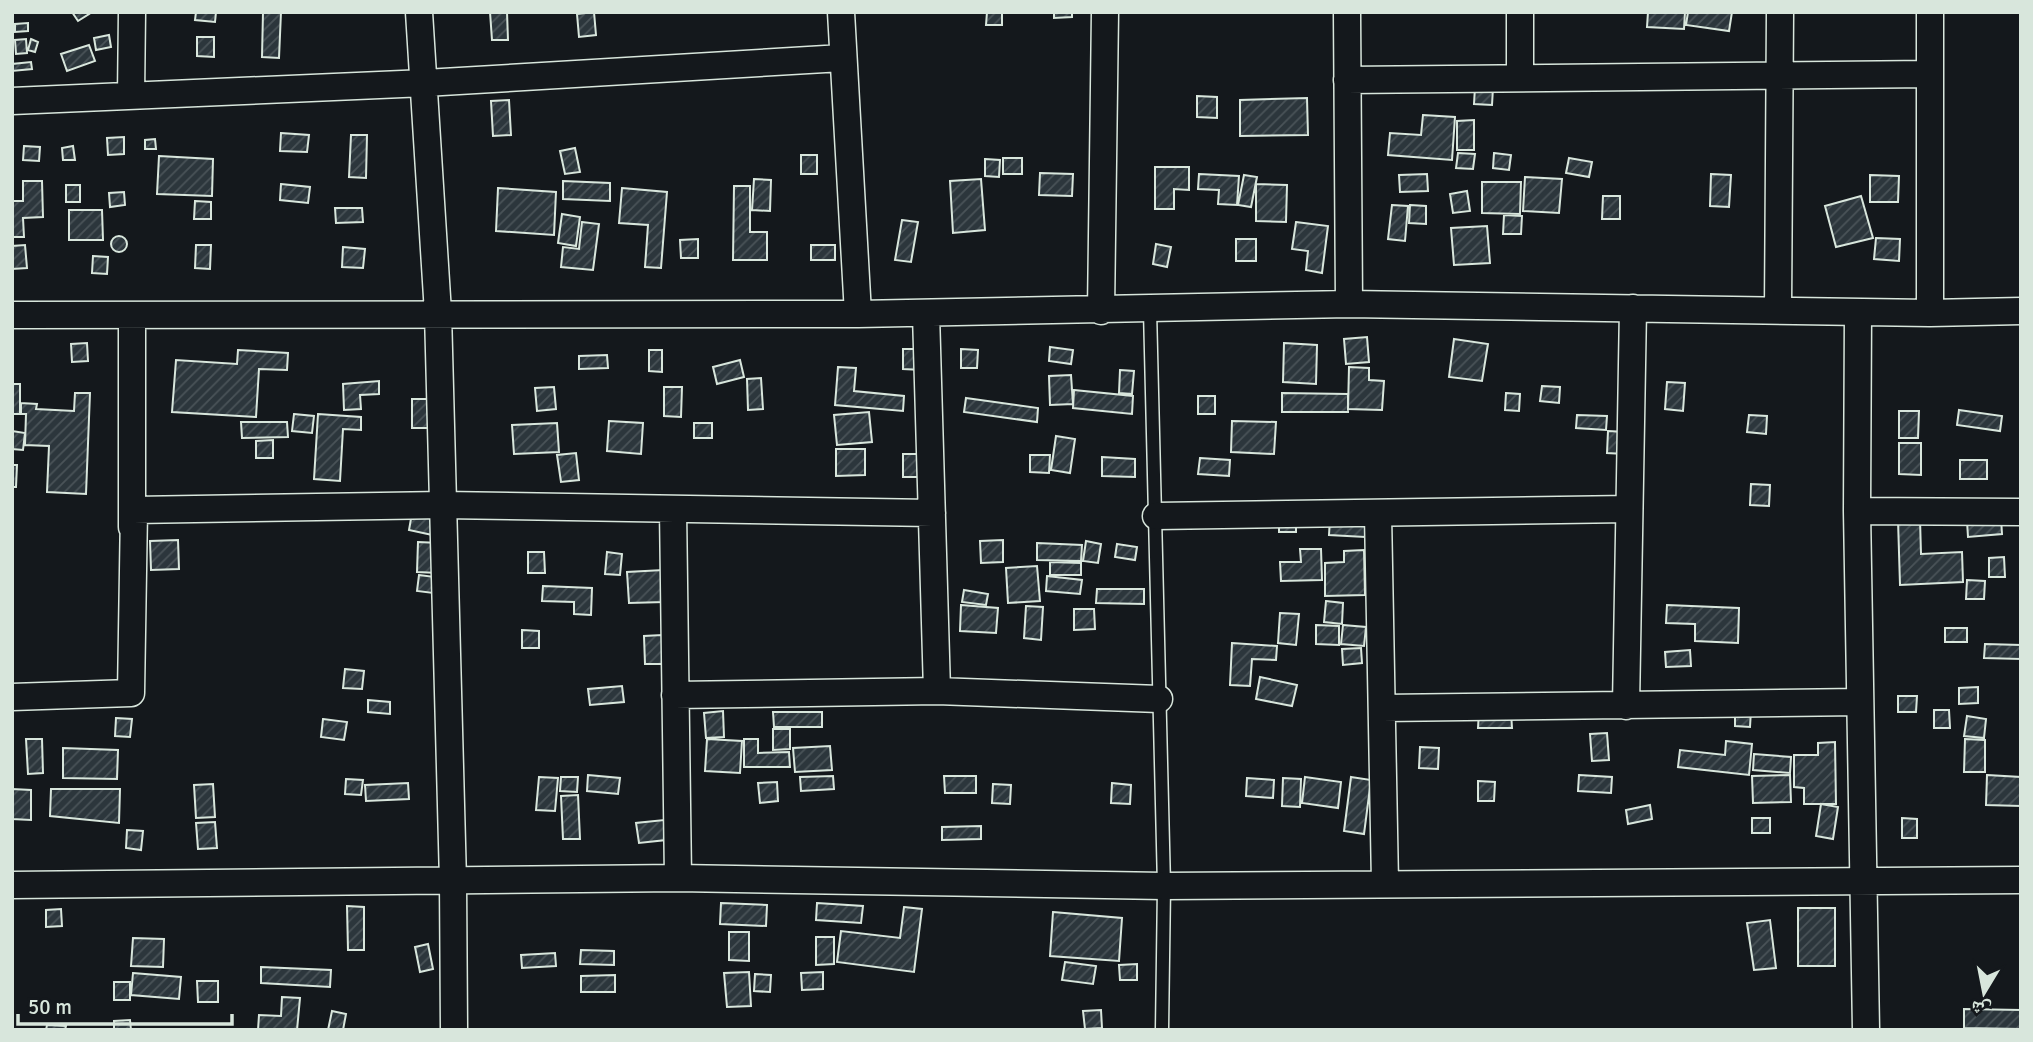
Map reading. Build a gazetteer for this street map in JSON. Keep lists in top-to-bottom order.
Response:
{
  "scale_bar": "50 m",
  "north": "bottom"
}
